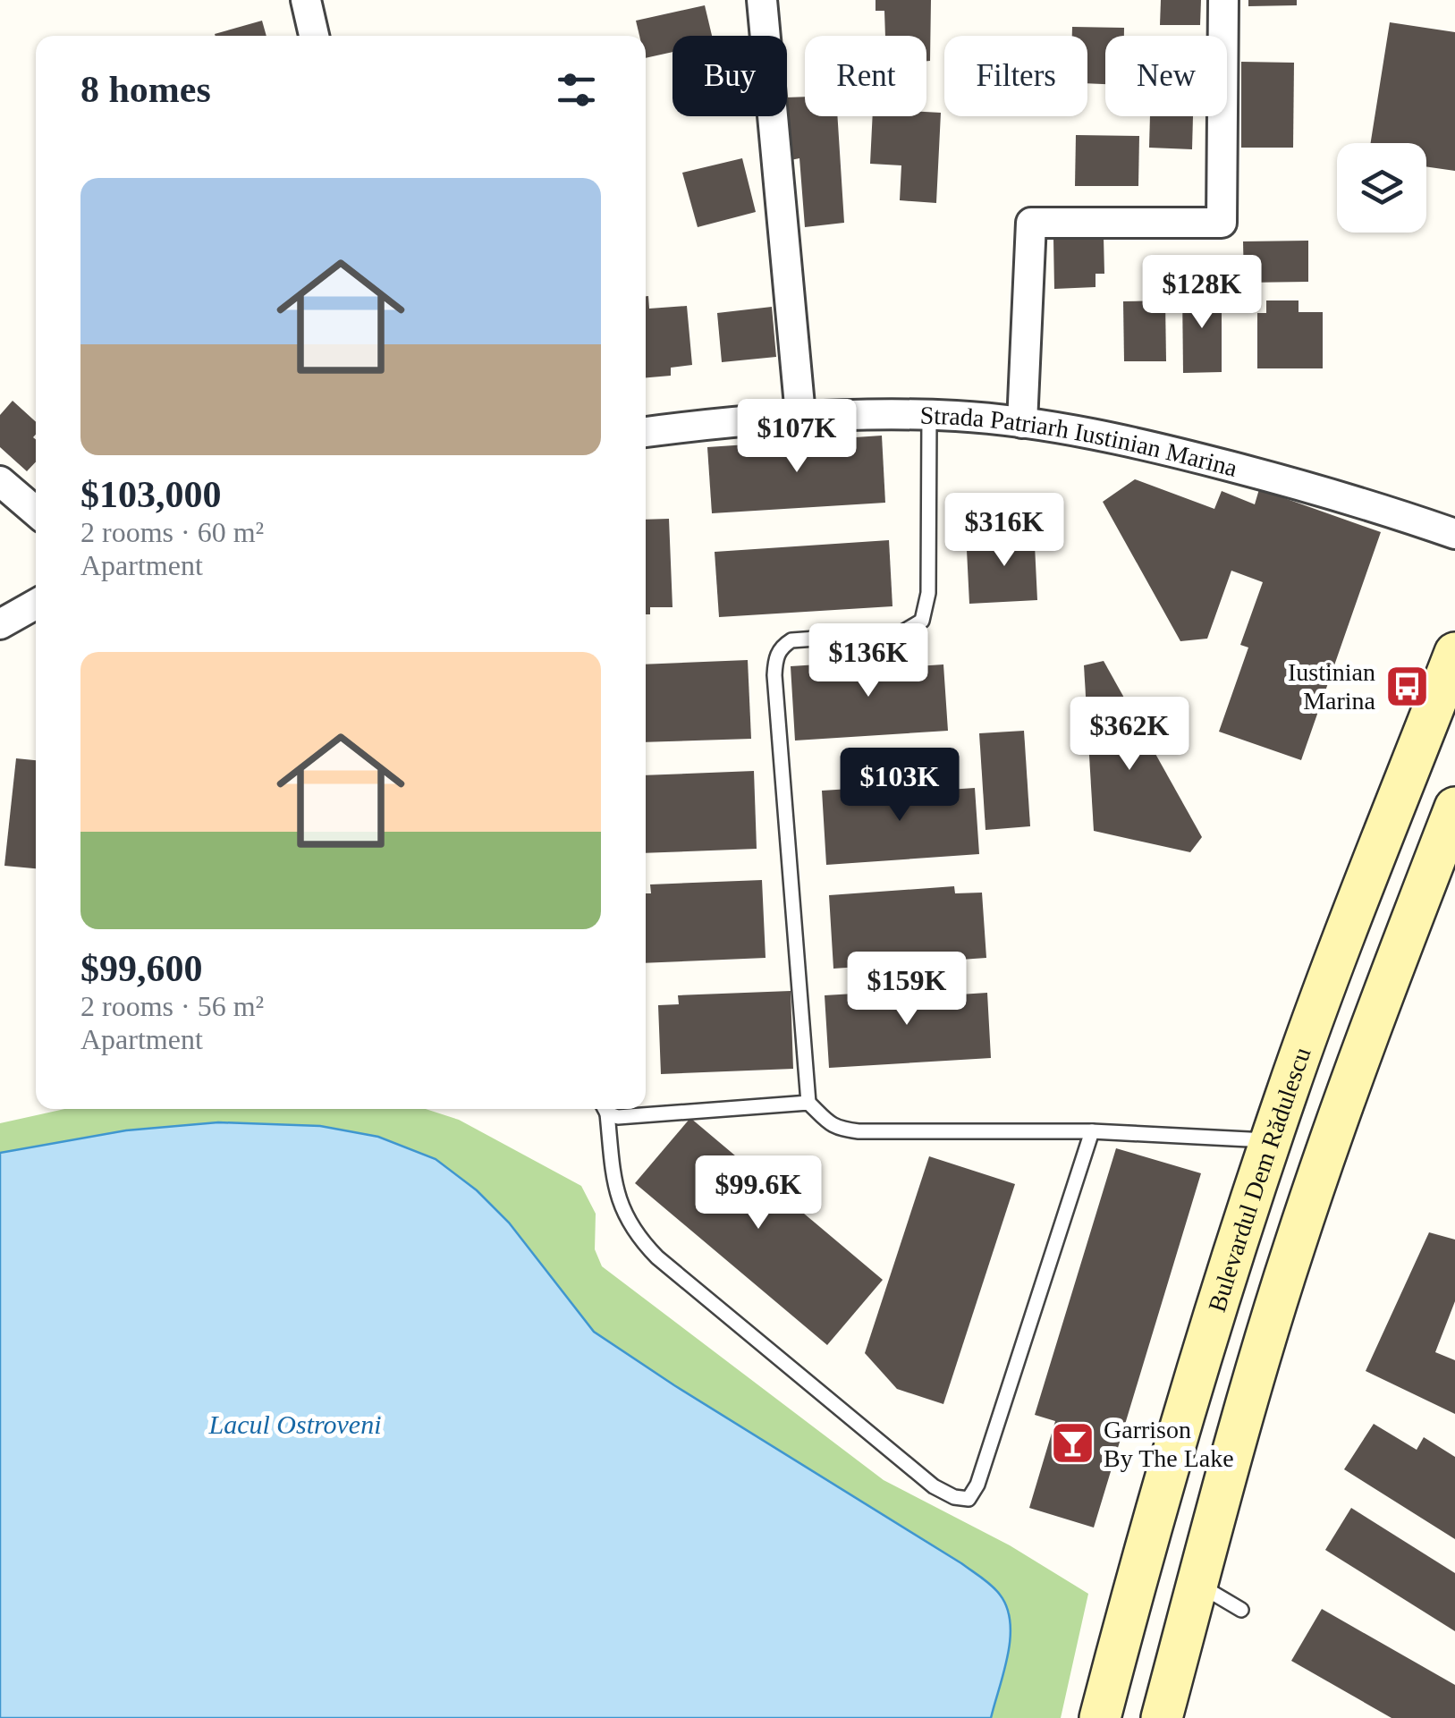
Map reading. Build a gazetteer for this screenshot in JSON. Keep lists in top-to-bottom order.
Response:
{
  "streets": {
    "main road": ["Bulevardul Dem Rădulescu"],
    "street": ["Strada Patriarh Iustinian Marina"]
  },
  "water": ["Lacul Ostroveni"],
  "places": {
    "bus stop": ["Iustinian Marina"],
    "bar": ["Garrison By The Lake"]
  },
  "page": {
    "chip": [
      "Buy",
      "Rent",
      "Filters",
      "New"
    ],
    "heading": "8 homes",
    "list": [
      {
        "name": "$103,000",
        "note": "2 rooms · 60 m² · Apartment"
      },
      {
        "name": "$99,600",
        "note": "2 rooms · 56 m² · Apartment"
      }
    ],
    "price": [
      "$128K",
      "$107K",
      "$316K",
      "$136K",
      "$362K",
      "$103K",
      "$159K",
      "$99.6K"
    ]
  }
}
